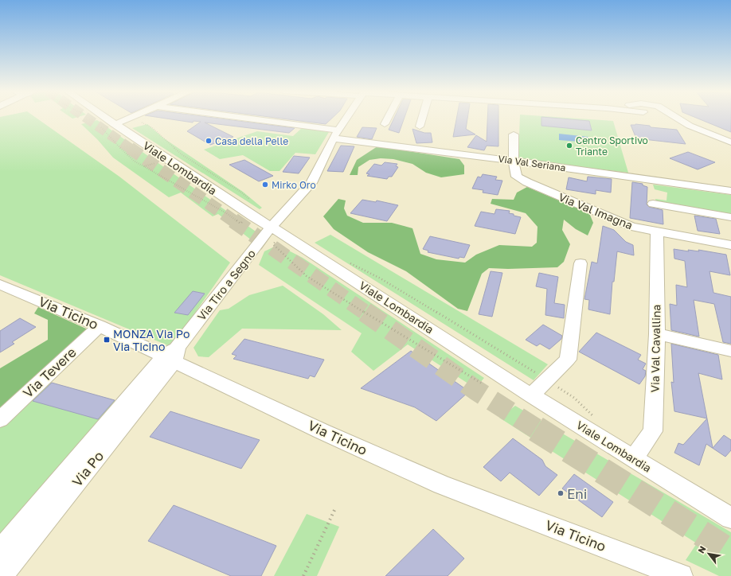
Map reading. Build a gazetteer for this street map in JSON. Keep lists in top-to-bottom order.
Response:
{
  "streets": {
    "street": [
      "Via Val Seriana",
      "Viale Lombardia",
      "Via Val Imagna",
      "Via Tiro a Segno",
      "Via Ticino",
      "Via Val Cavallina",
      "Via Tevere",
      "Via Po"
    ]
  },
  "crossings": [
    ["Via Val Seriana", "Via Val Imagna"],
    ["Via Val Seriana", "Via Tiro a Segno"],
    ["Viale Lombardia", "Via Tiro a Segno"],
    ["Viale Lombardia", "Via Val Cavallina"],
    ["Via Val Imagna", "Via Val Cavallina"],
    ["Via Tiro a Segno", "Via Ticino"],
    ["Via Tiro a Segno", "Via Po"],
    ["Via Ticino", "Via Tevere"],
    ["Via Ticino", "Via Po"]
  ],
  "places": {
    "other": [
      "Casa della Pelle",
      "Centro Sportivo Triante",
      "Mirko Oro",
      "Eni"
    ],
    "transit": ["MONZA Via Po Via Ticino"]
  },
  "north": "top left"
}
